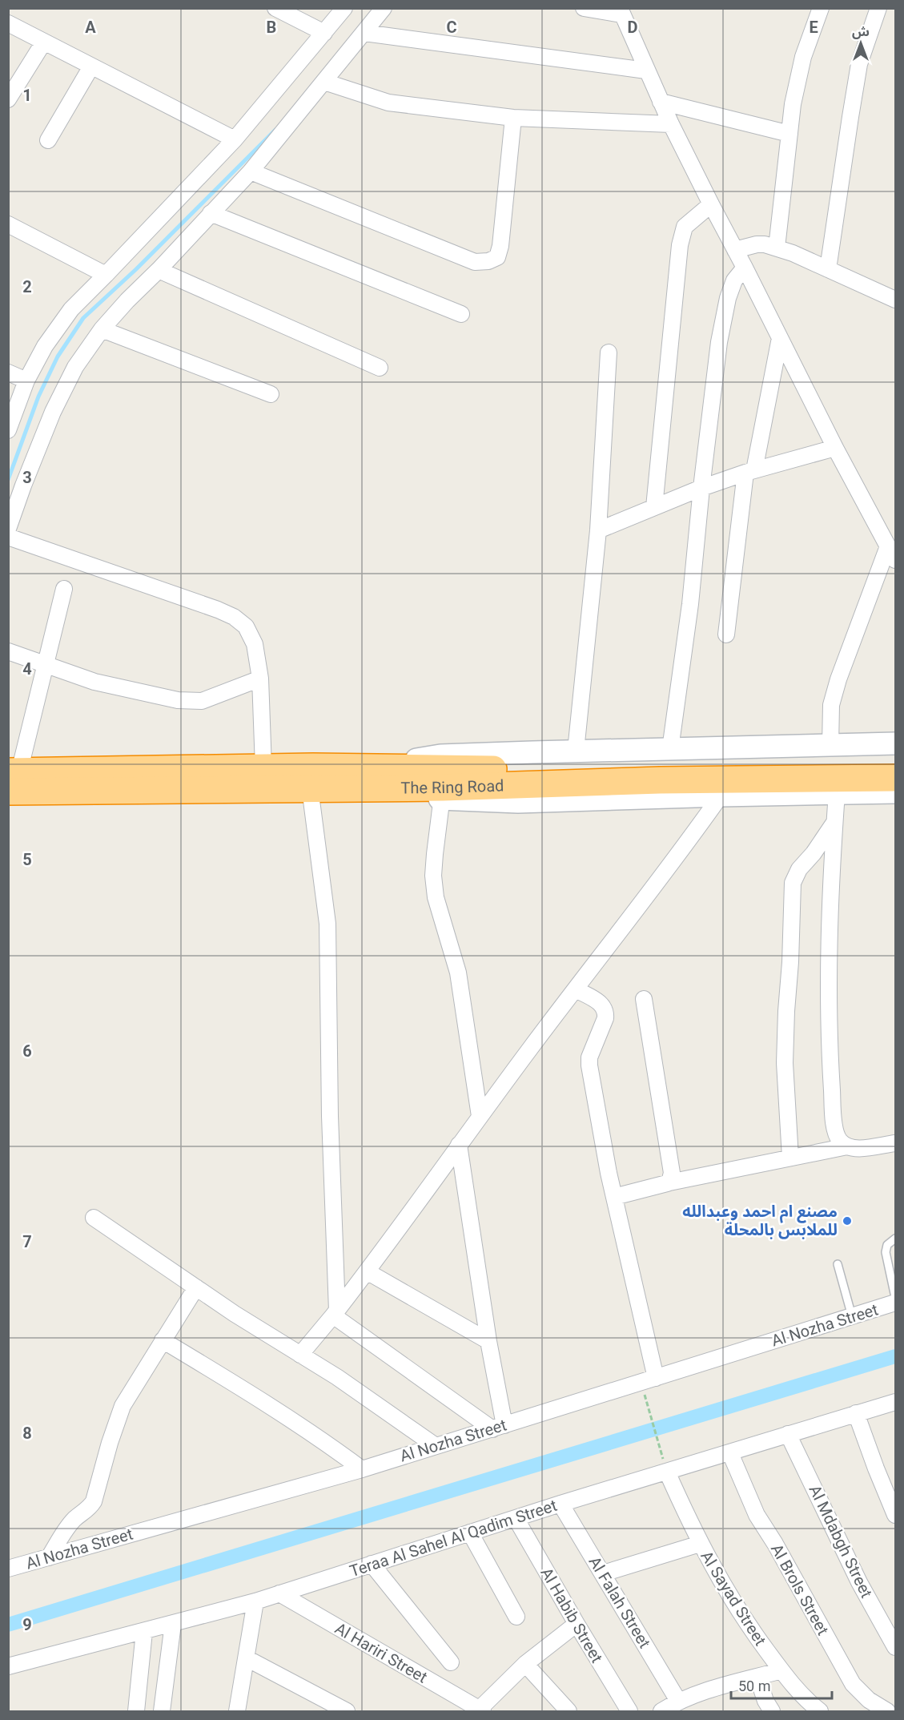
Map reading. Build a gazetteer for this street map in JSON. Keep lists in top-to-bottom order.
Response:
{
  "streets": {
    "highway": ["The Ring Road"],
    "street": [
      "Al Nozha Street",
      "Teraa Al Sahel Al Qadim Street",
      "Al Mdabgh Street",
      "Al Brols Street",
      "Al Sayad Street",
      "Al Falah Street",
      "Al Habib Street",
      "Al Hariri Street"
    ]
  },
  "crossings": [
    ["Teraa Al Sahel Al Qadim Street", "Al Mdabgh Street"],
    ["Teraa Al Sahel Al Qadim Street", "Al Brols Street"],
    ["Teraa Al Sahel Al Qadim Street", "Al Sayad Street"],
    ["Teraa Al Sahel Al Qadim Street", "Al Falah Street"],
    ["Teraa Al Sahel Al Qadim Street", "Al Habib Street"],
    ["Teraa Al Sahel Al Qadim Street", "Al Hariri Street"]
  ],
  "places": ["مصنع ام احمد وعبدالله للملابس بالمحلة"],
  "scale_bar": "50 m",
  "north": "top",
  "grid": {
    "columns": [
      "A",
      "B",
      "C",
      "D",
      "E"
    ],
    "rows": [
      "1",
      "2",
      "3",
      "4",
      "5",
      "6",
      "7",
      "8",
      "9"
    ]
  }
}
